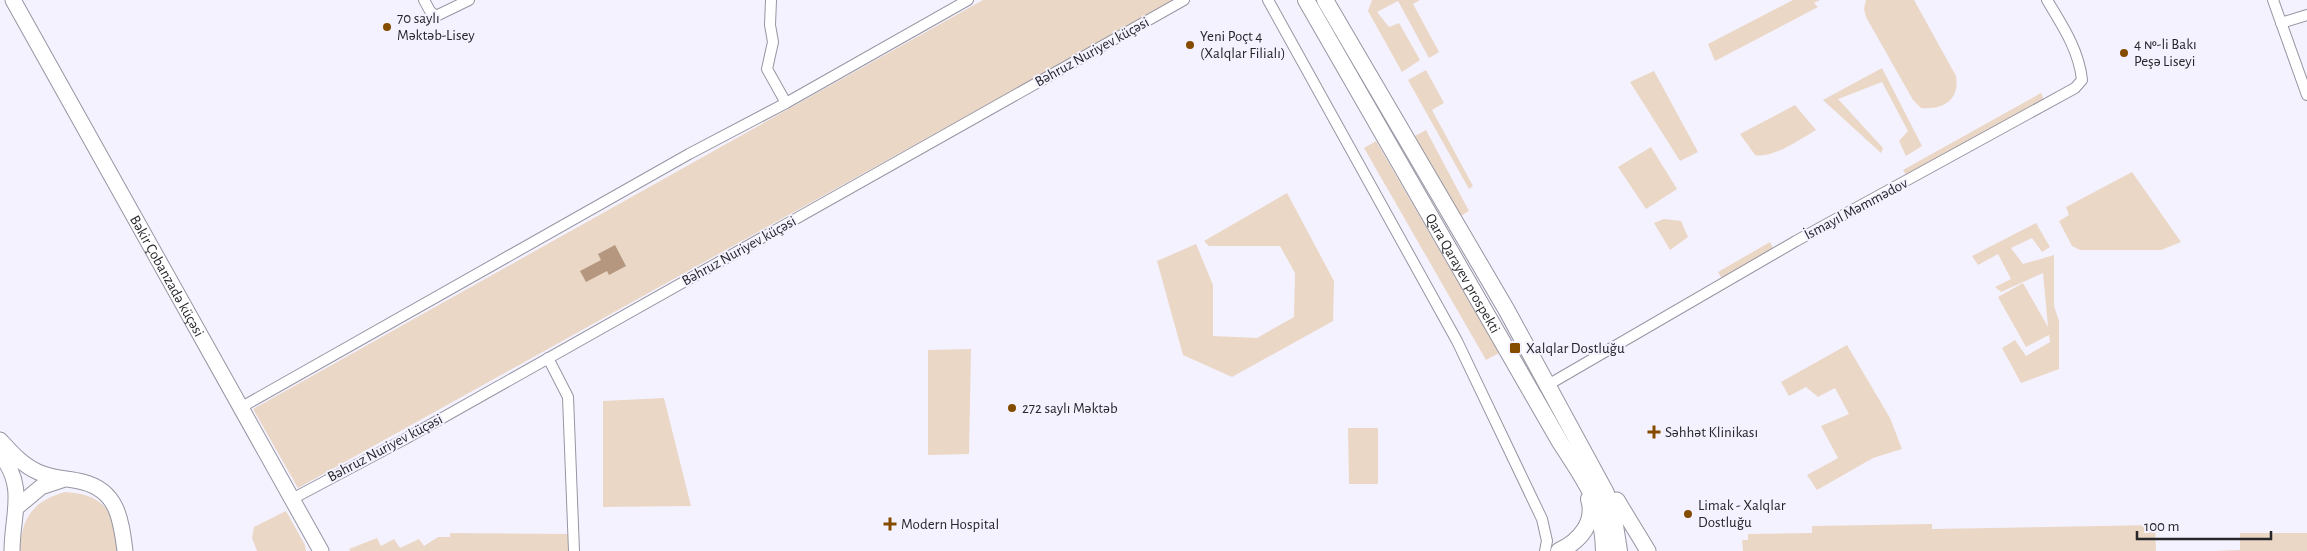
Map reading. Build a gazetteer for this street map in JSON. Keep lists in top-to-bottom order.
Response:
{
  "streets": {
    "main road": ["Qara Qarayev prospekti"],
    "street": ["Bəhruz Nuriyev küçəsi", "İsmayıl Məmmədov", "Bəkir Çobanzadə küçəsi"]
  },
  "crossings": [
    ["Bəhruz Nuriyev küçəsi", "Bəkir Çobanzadə küçəsi"]
  ],
  "places": {
    "other": [
      "70 saylı Məktəb-Lisey",
      "Yeni Poçt 4 (Xalqlar Filialı)",
      "4 №-li Bakı Peşə Liseyi",
      "272 saylı Məktəb",
      "Limak - Xalqlar Dostluğu"
    ],
    "transit": ["Xalqlar Dostluğu"],
    "health": ["Səhhət Klinikası", "Modern Hospital"]
  },
  "scale_bar": "100 m"
}
